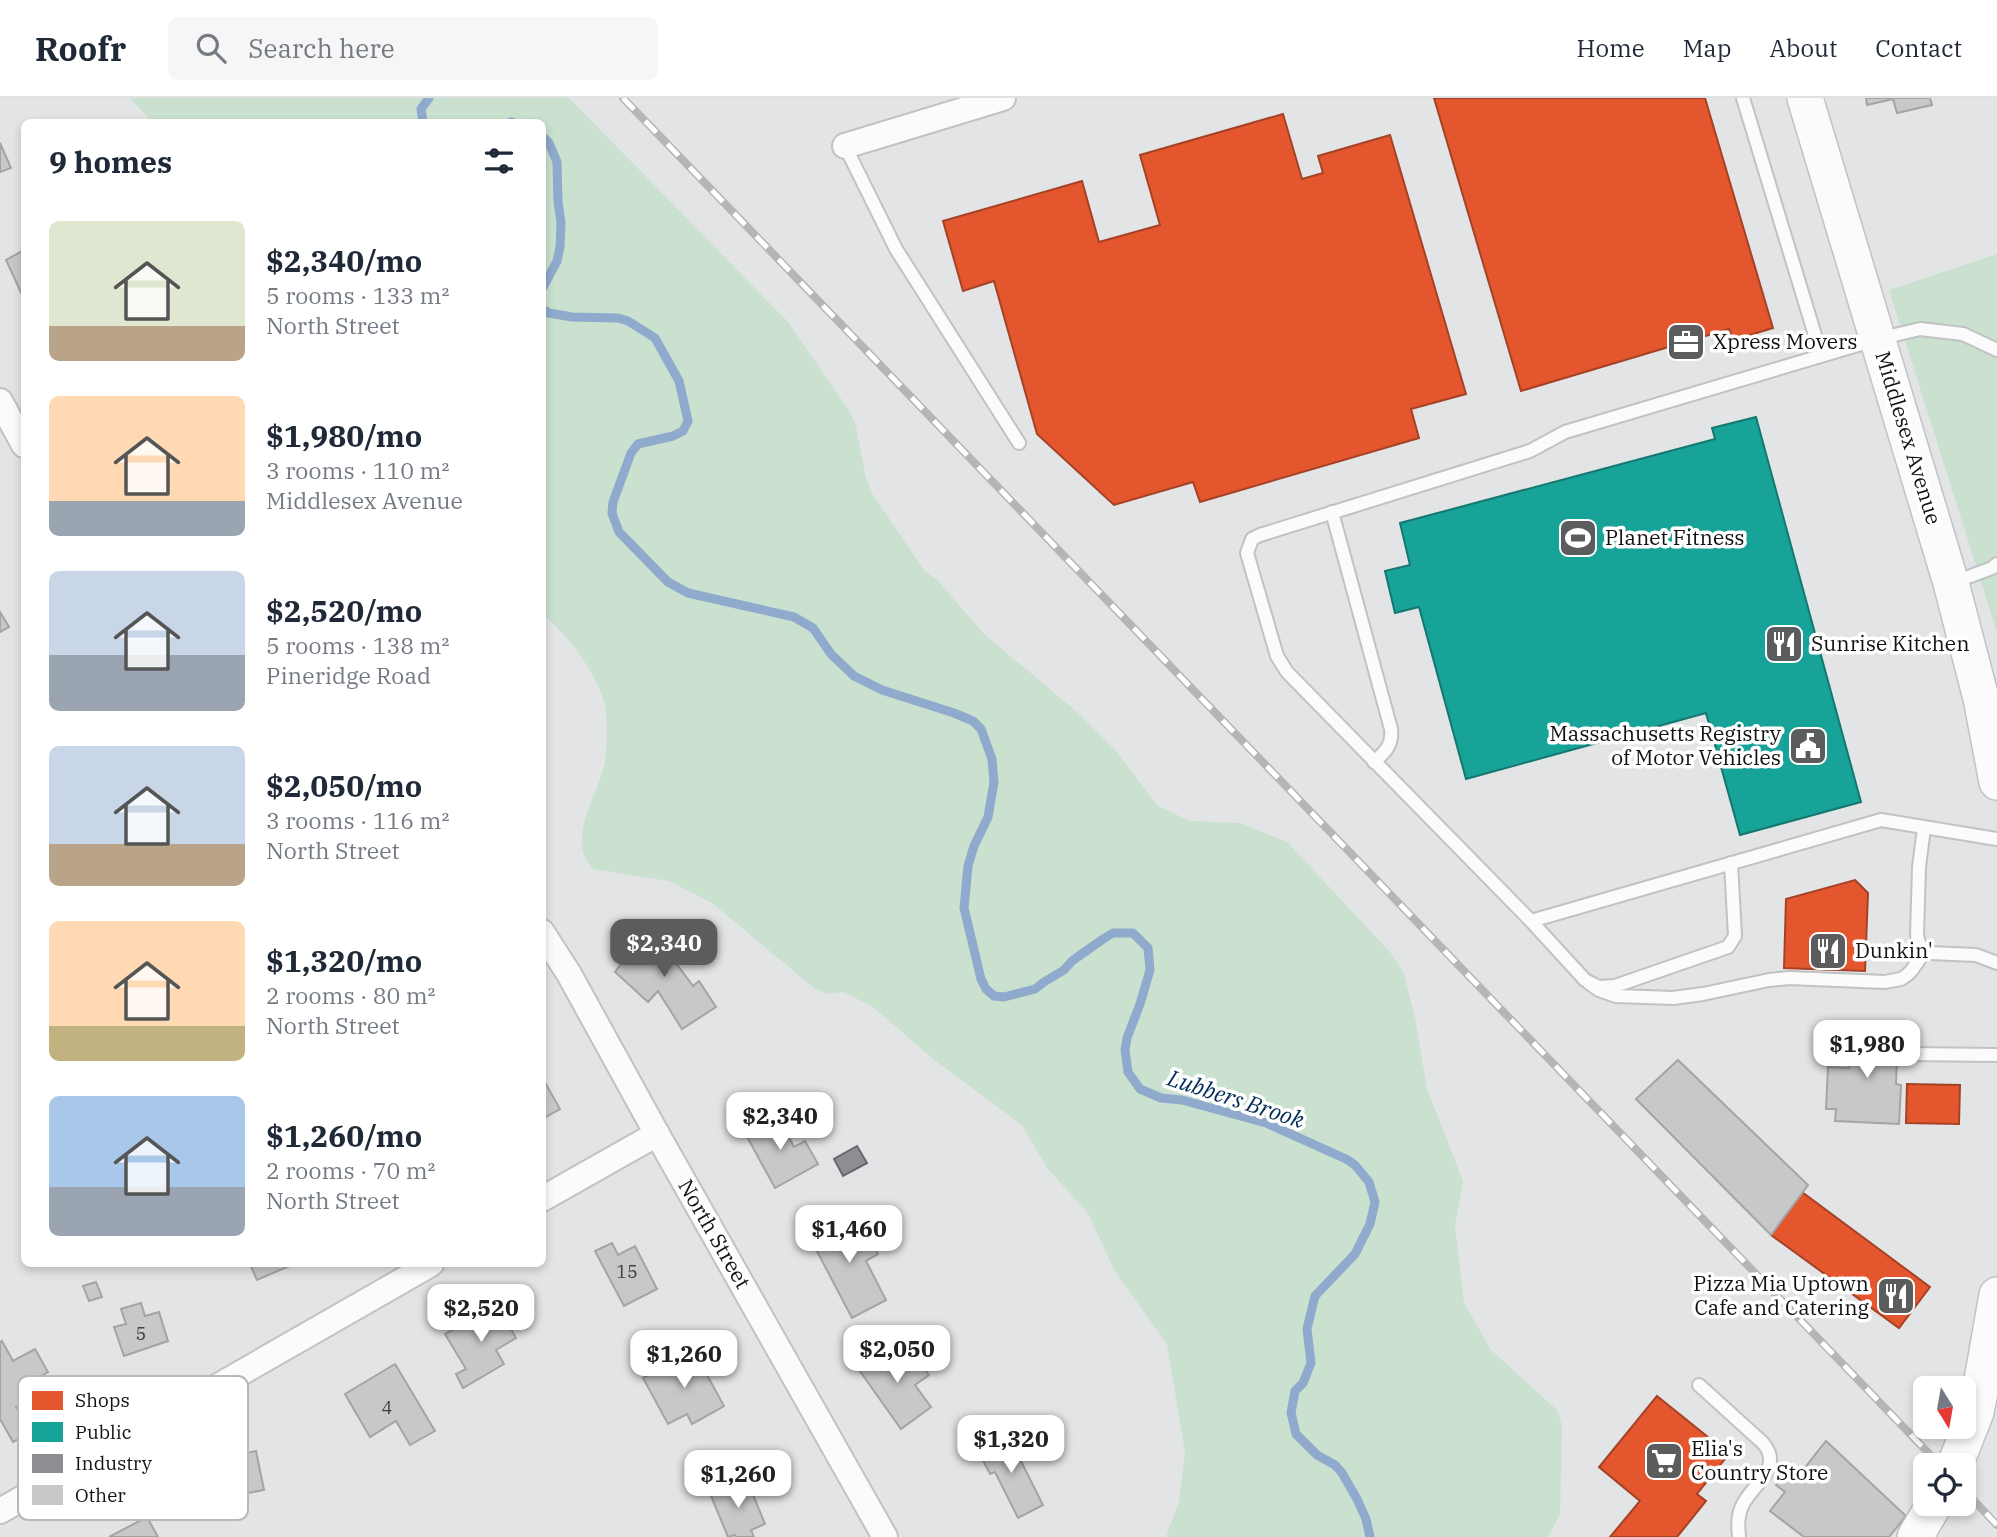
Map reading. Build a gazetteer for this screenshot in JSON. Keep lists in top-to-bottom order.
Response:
{
  "streets": {
    "main road": ["Middlesex Avenue"],
    "street": ["North Street"]
  },
  "water": ["Lubbers Brook"],
  "places": {
    "office": ["Xpress Movers"],
    "sports": ["Planet Fitness"],
    "restaurant": ["Sunrise Kitchen", "Dunkin'", "Pizza Mia Uptown Cafe and Catering"],
    "public building": ["Massachusetts Registry of Motor Vehicles"],
    "supermarket": ["Elia's Country Store"]
  },
  "house_numbers": ["15", "5", "4"],
  "legend": [
    "Shops",
    "Public",
    "Industry",
    "Other"
  ],
  "north": "bottom",
  "page": {
    "header": "Roofr",
    "search": "Search here",
    "nav": [
      "Home",
      "Map",
      "About",
      "Contact"
    ],
    "heading": "9 homes",
    "list": [
      {
        "name": "$2,340/mo",
        "note": "5 rooms · 133 m² · North Street"
      },
      {
        "name": "$1,980/mo",
        "note": "3 rooms · 110 m² · Middlesex Avenue"
      },
      {
        "name": "$2,520/mo",
        "note": "5 rooms · 138 m² · Pineridge Road"
      },
      {
        "name": "$2,050/mo",
        "note": "3 rooms · 116 m² · North Street"
      },
      {
        "name": "$1,320/mo",
        "note": "2 rooms · 80 m² · North Street"
      },
      {
        "name": "$1,260/mo",
        "note": "2 rooms · 70 m² · North Street"
      }
    ],
    "price": [
      "$2,340",
      "$1,980",
      "$2,340",
      "$1,460",
      "$2,520",
      "$2,050",
      "$1,260",
      "$1,320",
      "$1,260"
    ]
  }
}
